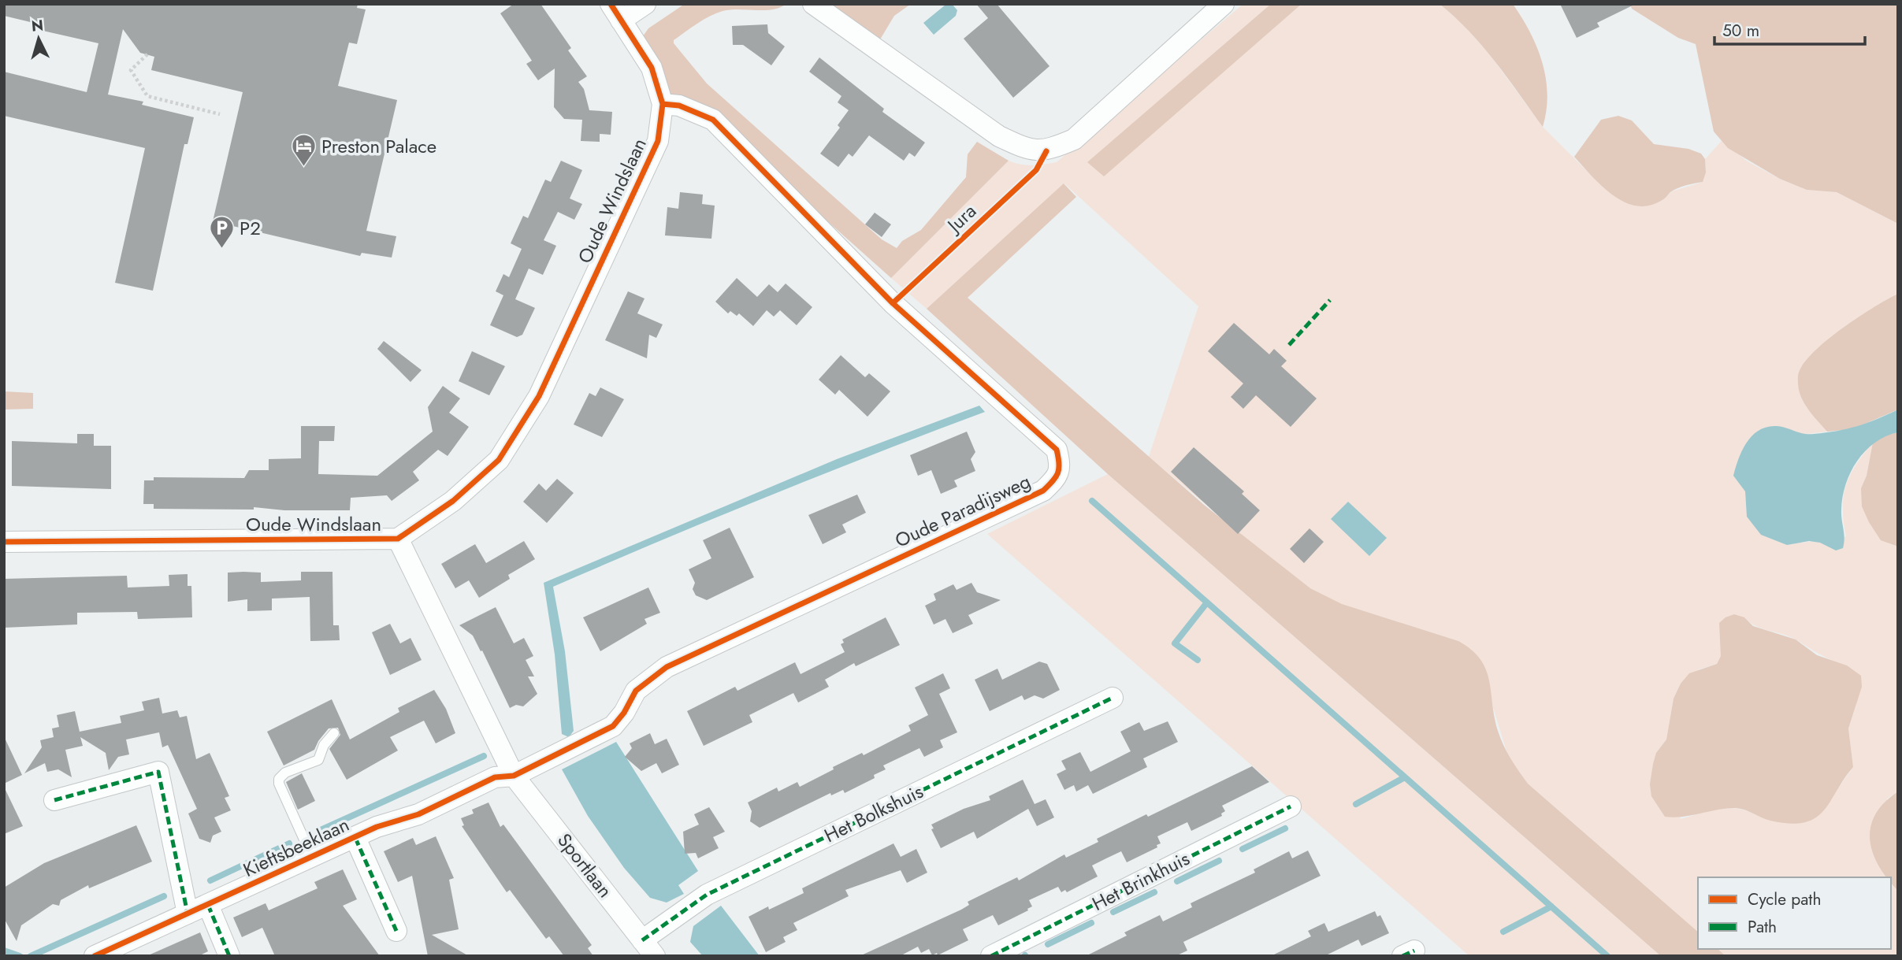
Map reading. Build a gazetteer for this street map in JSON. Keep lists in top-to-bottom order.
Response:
{
  "streets": {
    "street": [
      "Oude Windslaan",
      "Oude Paradijsweg",
      "Het Bolkshuis",
      "Kieftsbeeklaan",
      "Sportlaan",
      "Het Brinkhuis"
    ],
    "cycle path": ["Jura"]
  },
  "crossings": [
    ["Oude Windslaan", "Oude Paradijsweg"],
    ["Oude Windslaan", "Kieftsbeeklaan"],
    ["Oude Windslaan", "Sportlaan"],
    ["Oude Paradijsweg", "Kieftsbeeklaan"],
    ["Oude Paradijsweg", "Sportlaan"],
    ["Het Bolkshuis", "Sportlaan"],
    ["Kieftsbeeklaan", "Sportlaan"]
  ],
  "places": {
    "hotel": ["Preston Palace"],
    "parking": ["P2"]
  },
  "legend": ["Cycle path", "Path"],
  "scale_bar": "50 m",
  "north": "top"
}
